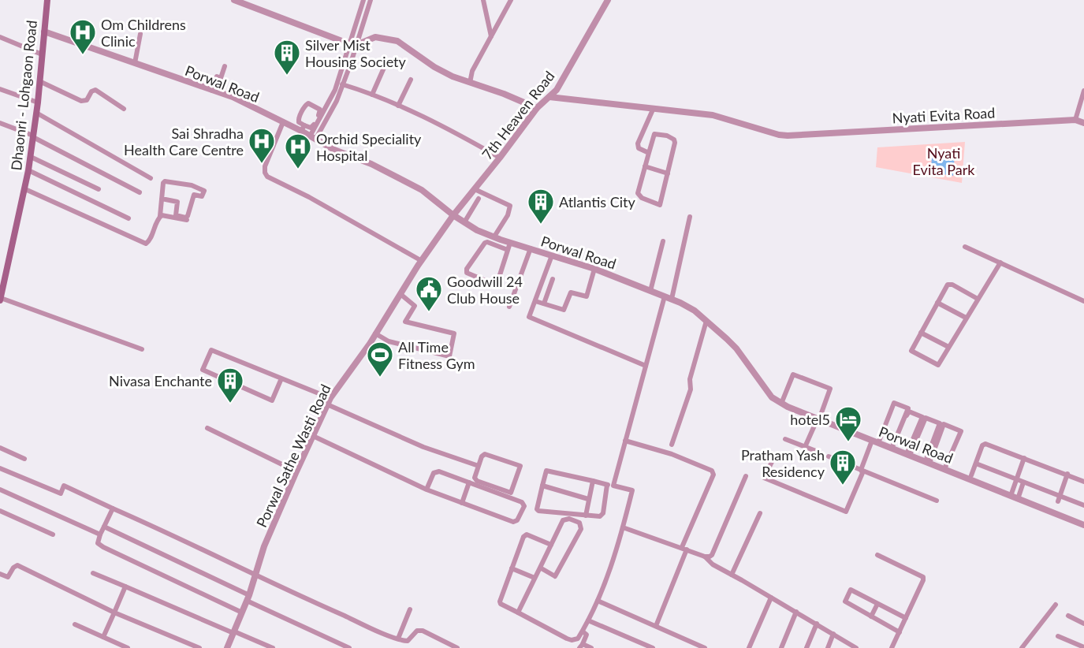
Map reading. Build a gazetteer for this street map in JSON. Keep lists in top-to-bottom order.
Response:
{
  "streets": {
    "main road": ["Dhaonri - Lohgaon Road"],
    "street": [
      "Porwal Road",
      "7th Heaven Road",
      "Nyati Evita Road",
      "Porwal Sathe Wasti Road"
    ]
  },
  "crossings": [
    ["Porwal Road", "Dhaonri - Lohgaon Road"],
    ["Porwal Road", "7th Heaven Road"],
    ["Porwal Road", "Porwal Sathe Wasti Road"],
    ["7th Heaven Road", "Nyati Evita Road"],
    ["7th Heaven Road", "Porwal Sathe Wasti Road"]
  ],
  "parks": ["Nyati Evita Park"],
  "places": {
    "hospital": ["Om Childrens Clinic", "Sai Shradha Health Care Centre", "Orchid Speciality Hospital"],
    "building": [
      "Silver Mist Housing Society",
      "Atlantis City",
      "Nivasa Enchante",
      "Pratham Yash Residency"
    ],
    "public building": ["Goodwill 24 Club House"],
    "sports": ["All Time Fitness Gym"],
    "hotel": ["hotel5"]
  }
}
